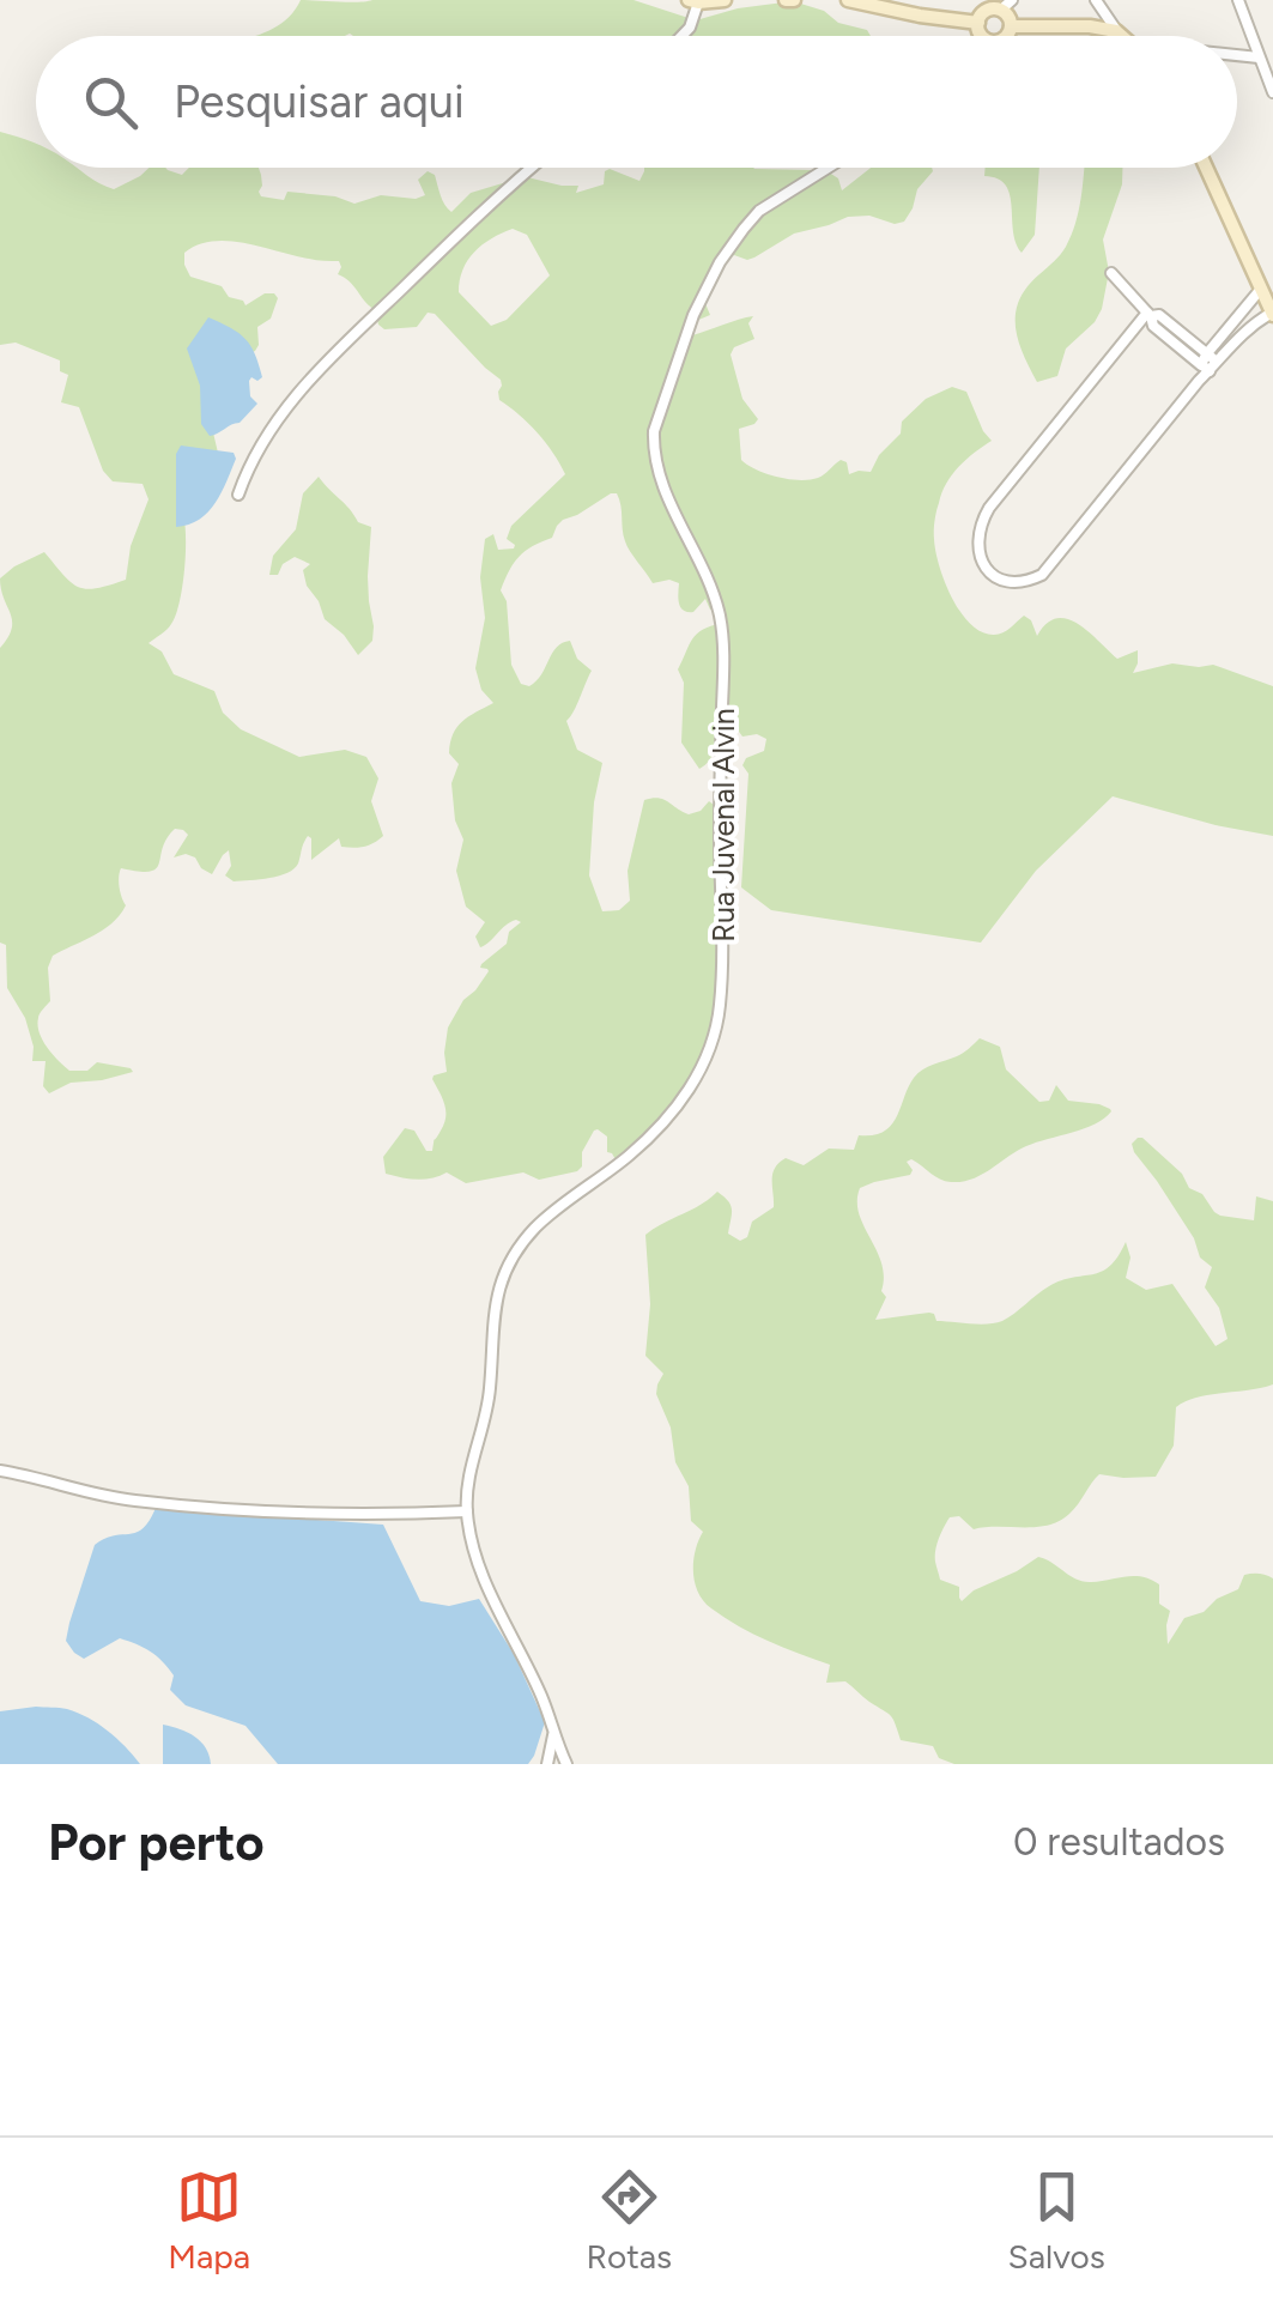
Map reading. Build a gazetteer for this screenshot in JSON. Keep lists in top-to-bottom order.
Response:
{
  "streets": {
    "street": ["Rua Juvenal Alvin"]
  },
  "page": {
    "search": "Pesquisar aqui",
    "heading": ["Por perto", "0 resultados"],
    "nav": ["Mapa", "Rotas", "Salvos"]
  }
}
